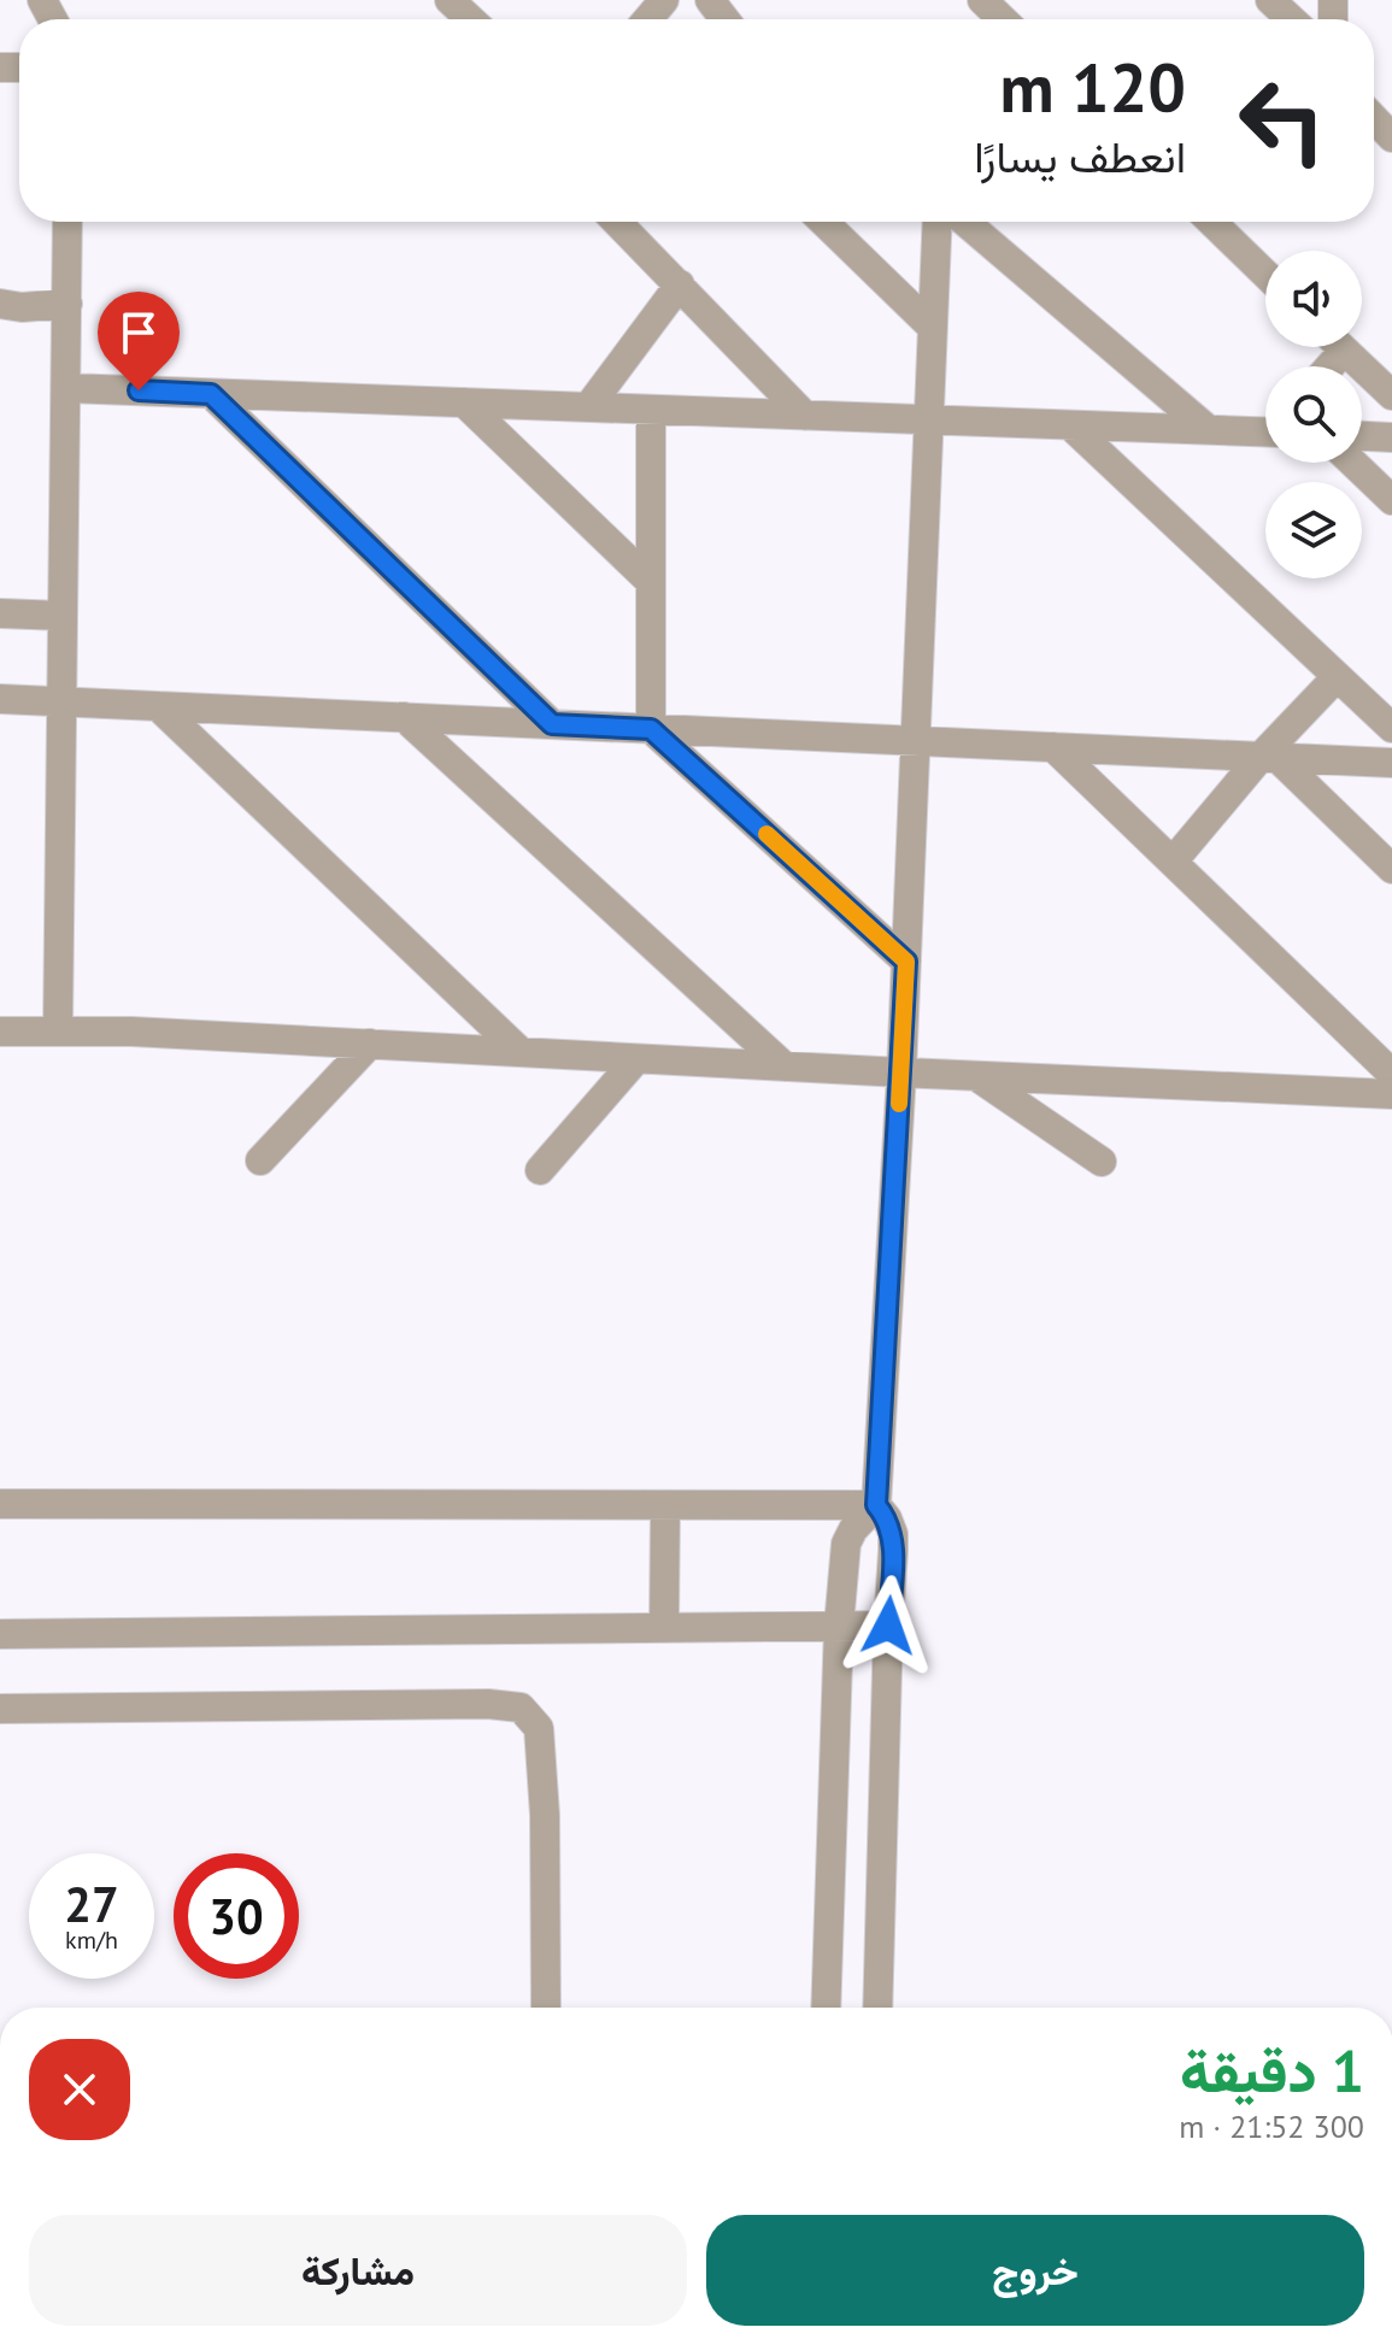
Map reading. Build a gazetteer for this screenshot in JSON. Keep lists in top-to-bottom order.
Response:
{
  "page": {
    "turn": ["120 m", "انعطف يسارًا"],
    "speed": "27 km/h",
    "limit": "30",
    "heading": ["1 دقيقة", "300 m · 21:52"],
    "buttons": ["خروج", "مشاركة"]
  }
}
